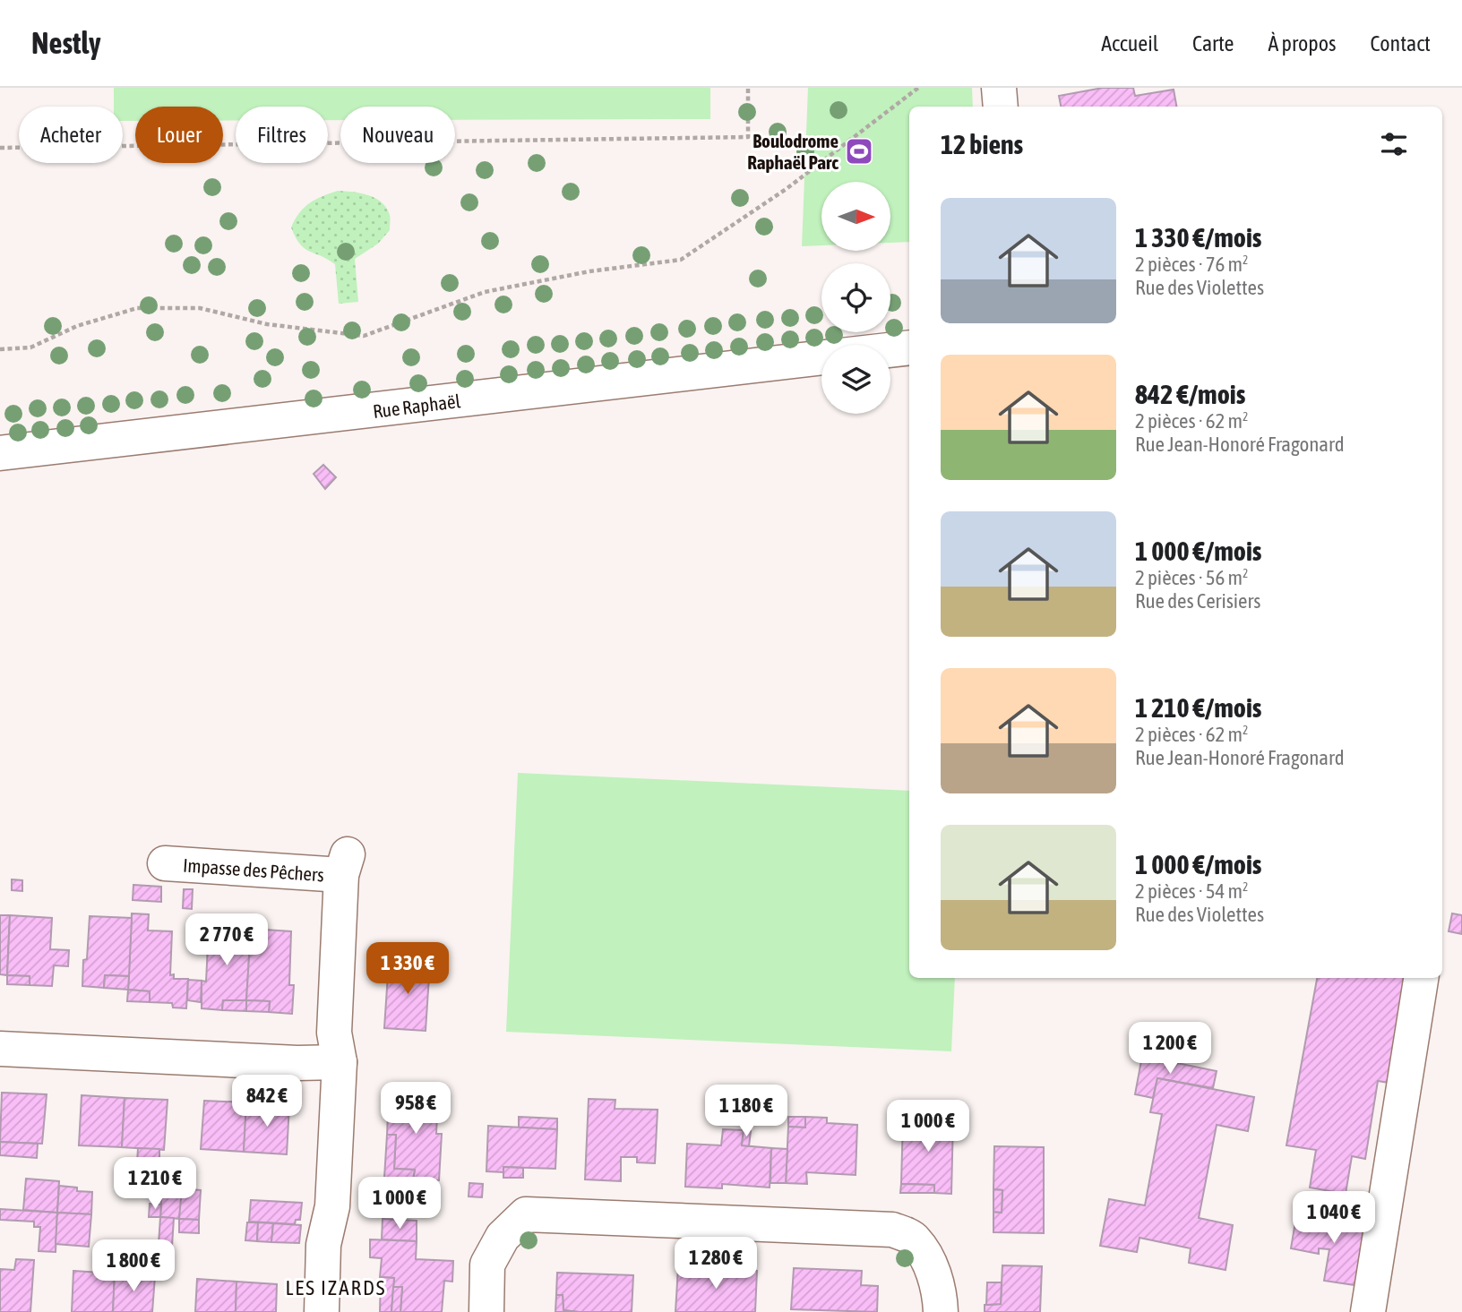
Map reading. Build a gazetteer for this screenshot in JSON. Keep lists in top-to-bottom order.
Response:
{
  "streets": {
    "street": ["Rue Raphaël", "Impasse des Pêchers"]
  },
  "districts": ["LES IZARDS"],
  "places": {
    "sports": ["Boulodrome Raphaël Parc"]
  },
  "north": "right",
  "page": {
    "header": "Nestly",
    "nav": [
      "Accueil",
      "Carte",
      "À propos",
      "Contact"
    ],
    "chip": [
      "Acheter",
      "Louer",
      "Filtres",
      "Nouveau"
    ],
    "heading": "12 biens",
    "list": [
      {
        "name": "1 330 €/mois",
        "note": "2 pièces · 76 m² · Rue des Violettes"
      },
      {
        "name": "842 €/mois",
        "note": "2 pièces · 62 m² · Rue Jean-Honoré Fragonard"
      },
      {
        "name": "1 000 €/mois",
        "note": "2 pièces · 56 m² · Rue des Cerisiers"
      },
      {
        "name": "1 210 €/mois",
        "note": "2 pièces · 62 m² · Rue Jean-Honoré Fragonard"
      },
      {
        "name": "1 000 €/mois",
        "note": "2 pièces · 54 m² · Rue des Violettes"
      }
    ],
    "price": [
      "2 770 €",
      "1 330 €",
      "1 200 €",
      "842 €",
      "958 €",
      "1 180 €",
      "1 000 €",
      "1 210 €",
      "1 000 €",
      "1 040 €",
      "1 280 €",
      "1 800 €"
    ]
  }
}
